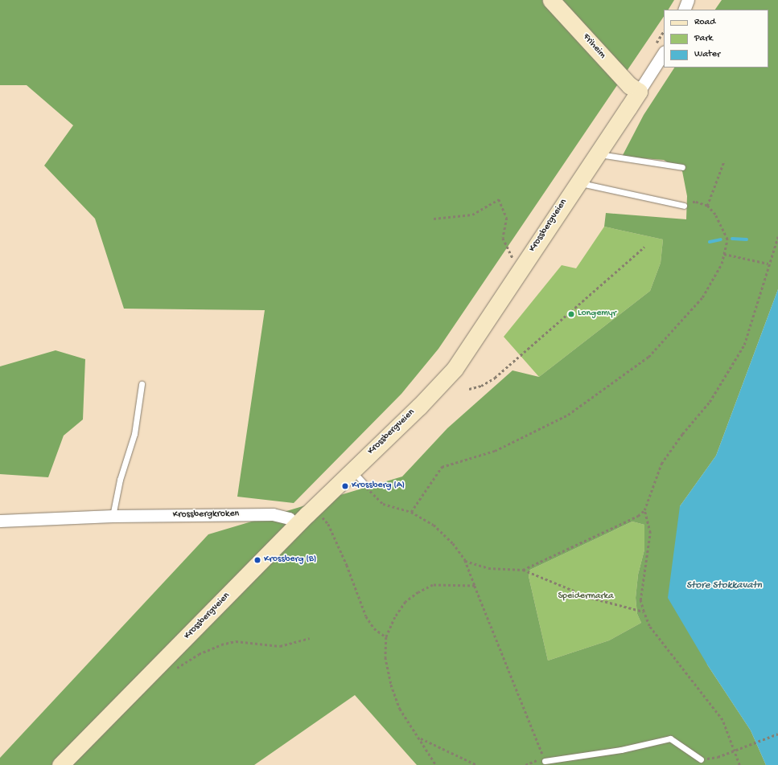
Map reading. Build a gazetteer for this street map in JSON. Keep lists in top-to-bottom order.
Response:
{
  "streets": {
    "street": ["Friheim", "Krossbergveien", "Krossbergkroken"]
  },
  "crossings": [
    ["Friheim", "Krossbergveien"],
    ["Krossbergveien", "Krossbergkroken"]
  ],
  "water": ["Store Stokkavatn"],
  "parks": ["Speidermarka"],
  "places": ["Longemyr", "Krossberg (A)", "Krossberg (B)"],
  "legend": ["Road", "Park", "Water"]
}
